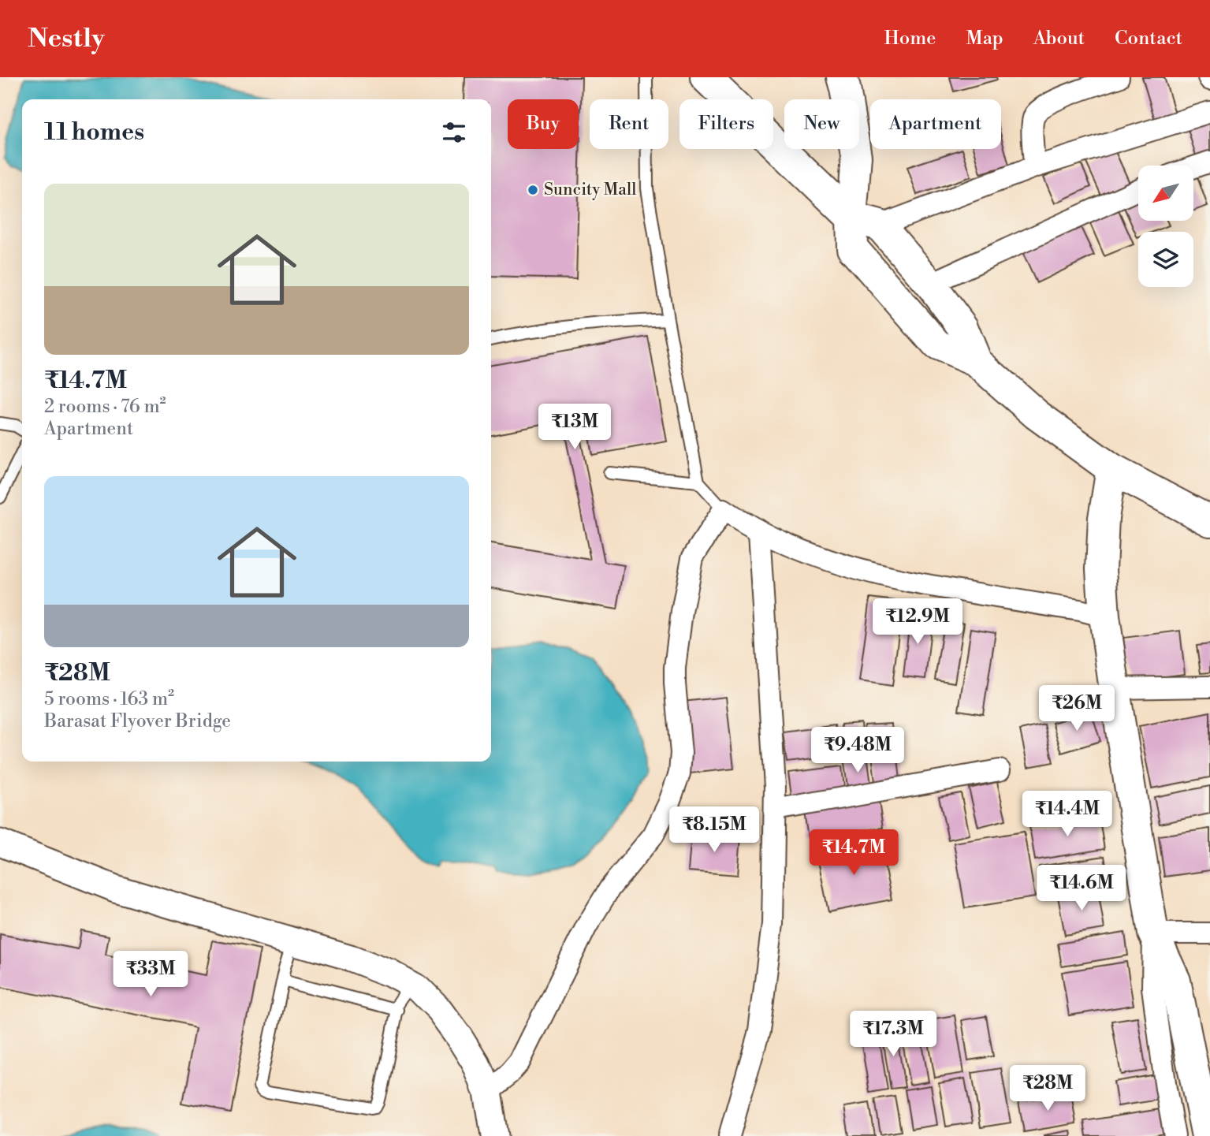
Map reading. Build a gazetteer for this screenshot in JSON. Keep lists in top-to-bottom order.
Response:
{
  "places": ["Suncity Mall"],
  "north": "bottom left",
  "page": {
    "header": "Nestly",
    "nav": [
      "Home",
      "Map",
      "About",
      "Contact"
    ],
    "chip": [
      "Buy",
      "Rent",
      "Filters",
      "New",
      "Apartment"
    ],
    "heading": "11 homes",
    "list": [
      {
        "name": "₹14.7M",
        "note": "2 rooms · 76 m² · Apartment"
      },
      {
        "name": "₹28M",
        "note": "5 rooms · 163 m² · Barasat Flyover Bridge"
      }
    ],
    "price": [
      "₹13M",
      "₹12.9M",
      "₹26M",
      "₹9.48M",
      "₹14.4M",
      "₹8.15M",
      "₹14.7M",
      "₹14.6M",
      "₹33M",
      "₹17.3M",
      "₹28M"
    ]
  }
}
